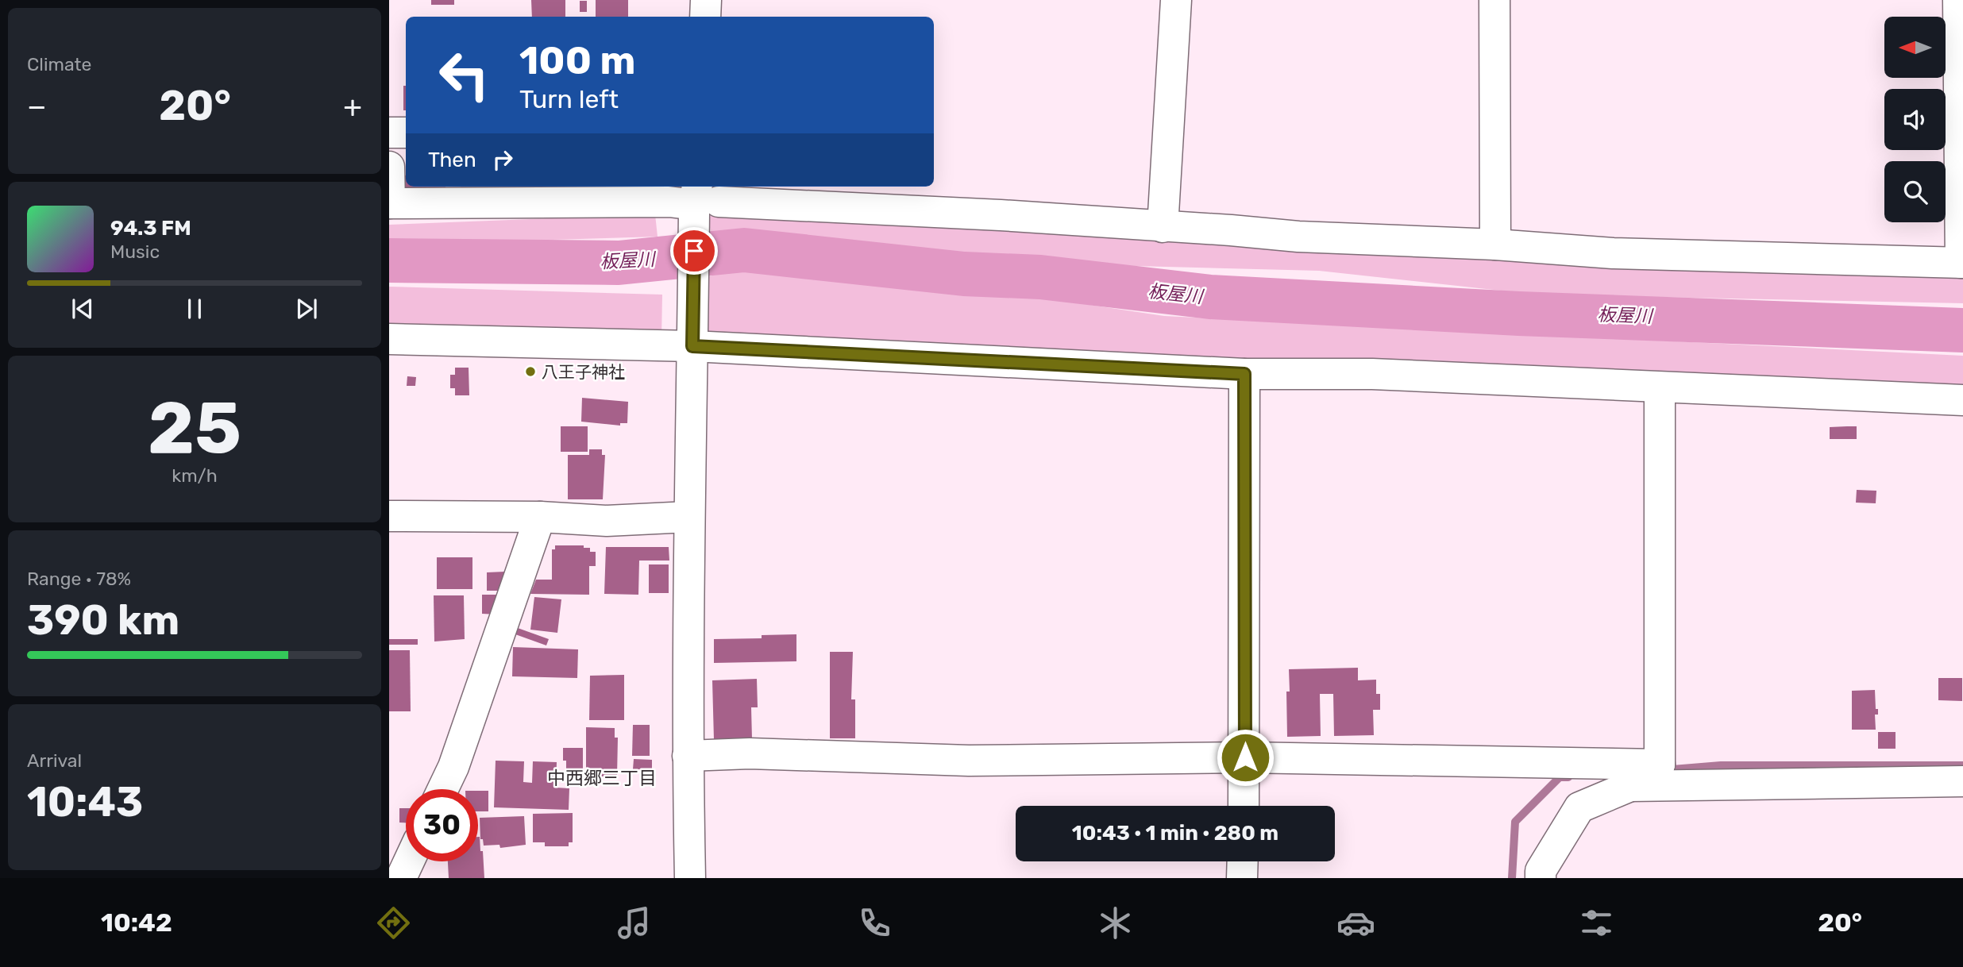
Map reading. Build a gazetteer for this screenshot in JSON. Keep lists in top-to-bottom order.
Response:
{
  "districts": ["中西郷三丁目"],
  "water": ["板屋川"],
  "places": ["八王子神社"],
  "north": "left",
  "page": {
    "tile": [
      "Climate",
      ["25", "km/h"],
      ["Range · 78%", "390 km"],
      ["Arrival", "10:43"]
    ],
    "turn": ["100 m", "Turn left"],
    "heat": ["−", "20°", "+"],
    "then": "Then",
    "song": ["94.3 FM", "Music"],
    "limit": "30",
    "trip": "10:43 · 1 min · 280 m",
    "tabs": ["10:42", "20°"]
  }
}
